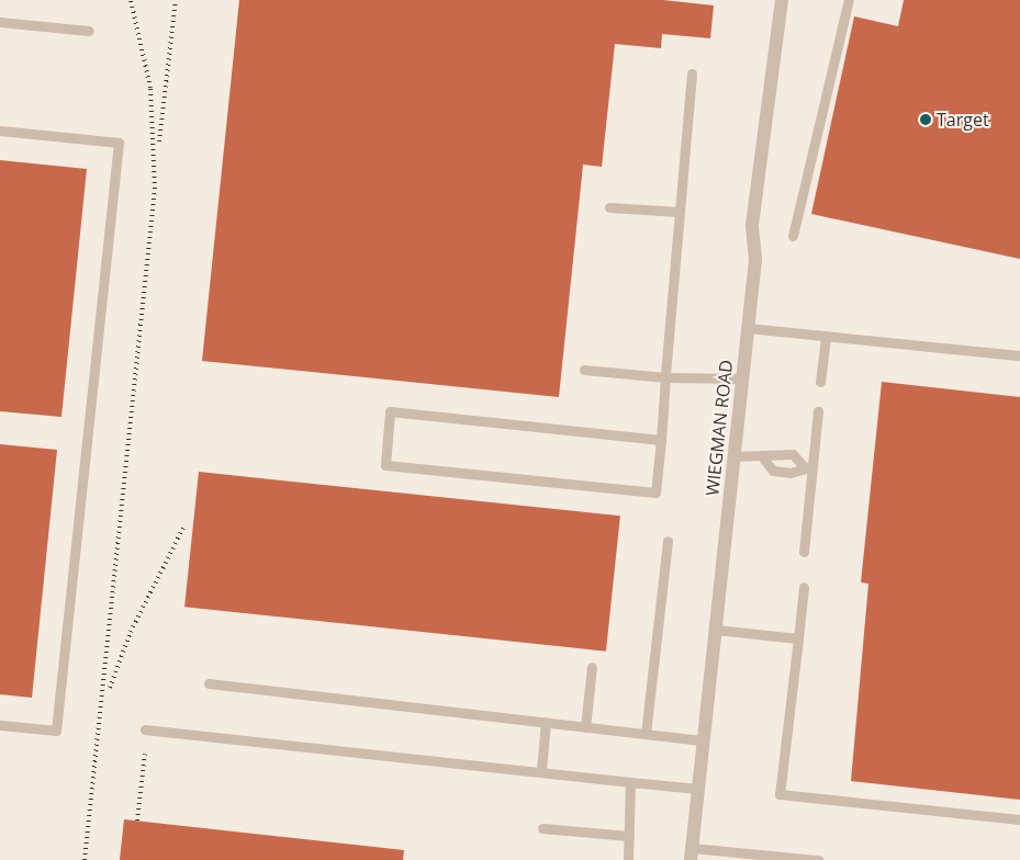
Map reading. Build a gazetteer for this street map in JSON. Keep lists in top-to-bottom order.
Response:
{
  "streets": {
    "street": ["WIEGMAN ROAD"]
  },
  "places": ["Target"]
}
